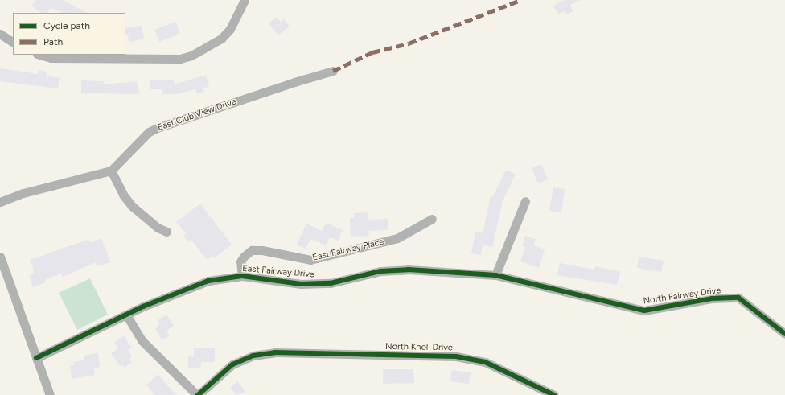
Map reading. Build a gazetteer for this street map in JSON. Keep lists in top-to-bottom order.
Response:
{
  "streets": {
    "street": [
      "East Club View Drive",
      "East Fairway Place",
      "East Fairway Drive",
      "North Fairway Drive",
      "North Knoll Drive"
    ]
  },
  "crossings": [
    ["East Fairway Place", "East Fairway Drive"],
    ["East Fairway Drive", "North Fairway Drive"]
  ],
  "legend": ["Cycle path", "Path"]
}
